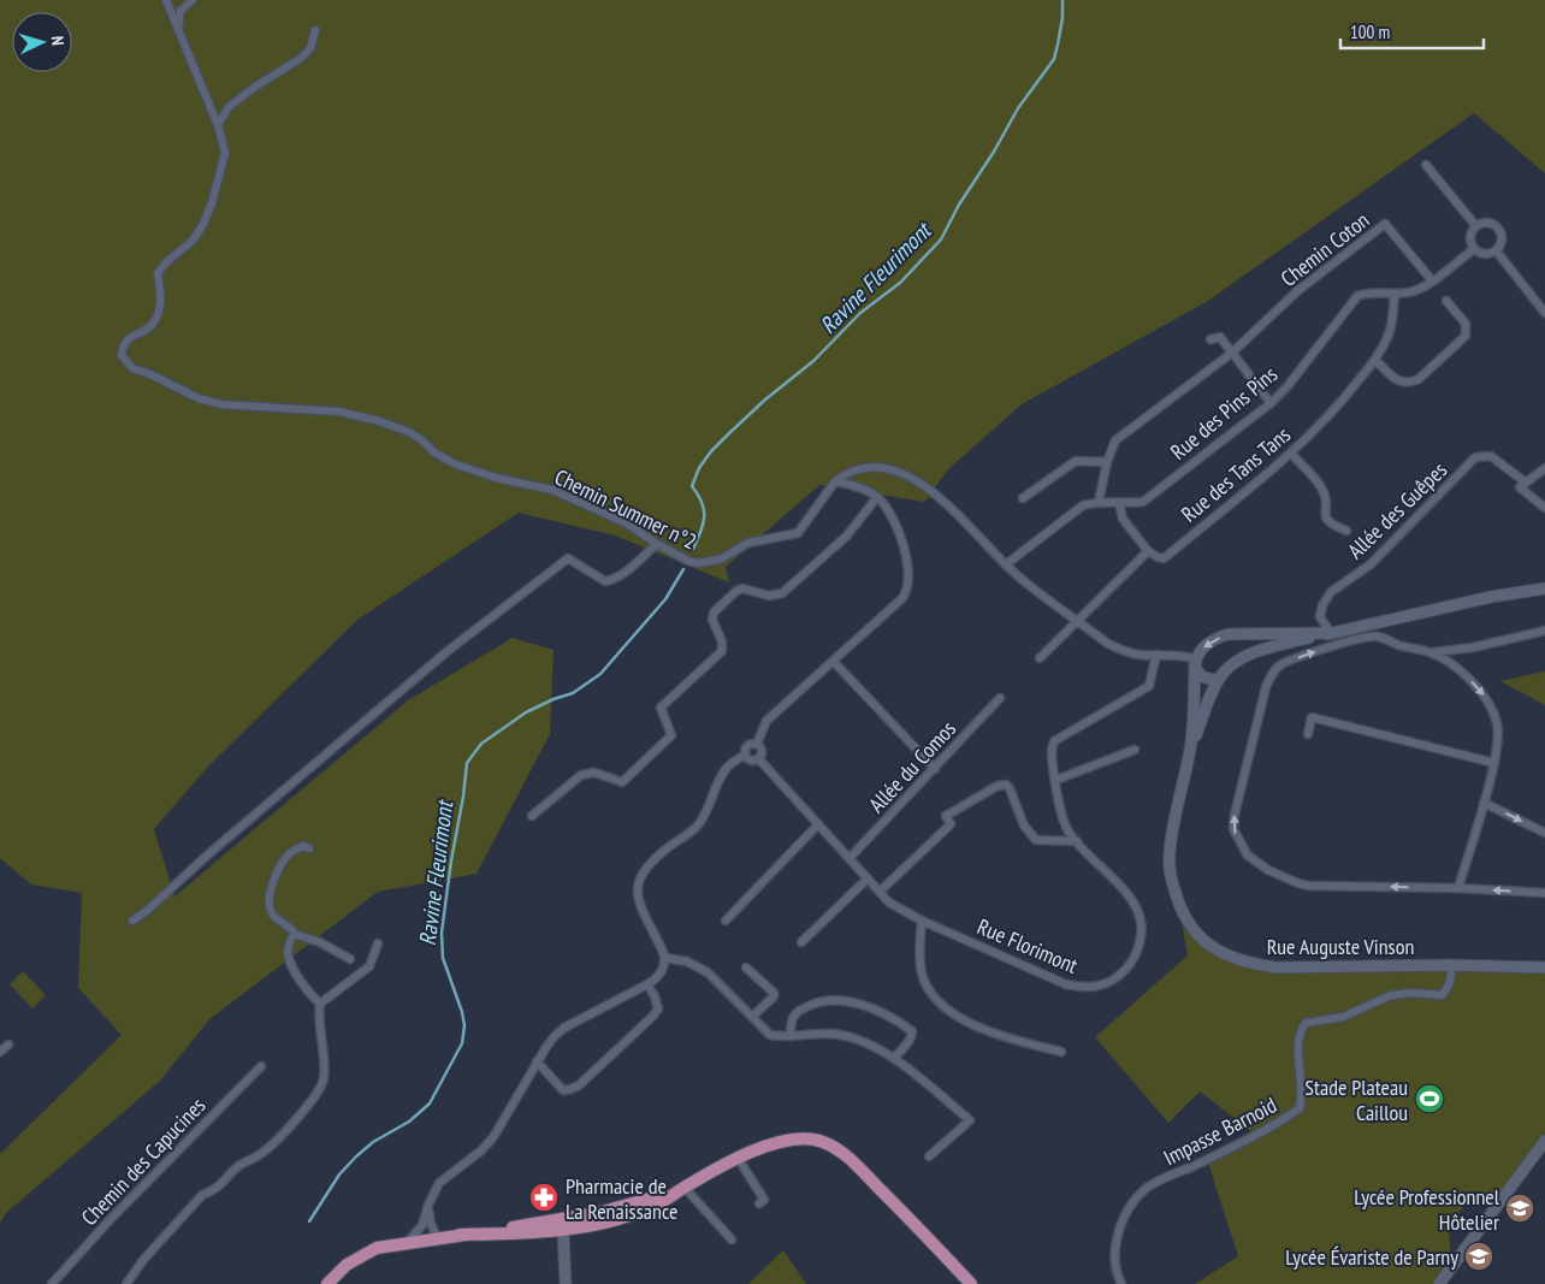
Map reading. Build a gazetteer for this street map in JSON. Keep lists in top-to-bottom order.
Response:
{
  "streets": {
    "main road": ["Rue Auguste Vinson"],
    "street": [
      "Chemin Coton",
      "Rue des Pins Pins",
      "Rue des Tans Tans",
      "Chemin Summer n°2",
      "Allée des Guêpes",
      "Allée du Comos",
      "Rue Florimont",
      "Impasse Barnoid",
      "Chemin des Capucines"
    ]
  },
  "crossings": [
    ["Chemin Coton", "Rue des Pins Pins"],
    ["Rue des Pins Pins", "Rue des Tans Tans"],
    ["Rue des Pins Pins", "Chemin Summer n°2"],
    ["Chemin Summer n°2", "Rue Florimont"],
    ["Chemin Summer n°2", "Rue Auguste Vinson"],
    ["Allée des Guêpes", "Rue Auguste Vinson"],
    ["Allée du Comos", "Rue Florimont"],
    ["Rue Auguste Vinson", "Impasse Barnoid"]
  ],
  "water": ["Ravine Fleurimont"],
  "places": {
    "sports": ["Stade Plateau Caillou"],
    "pharmacy": ["Pharmacie de La Renaissance"],
    "school or university": ["Lycée Professionnel Hôtelier", "Lycée Évariste de Parny"]
  },
  "scale_bar": "100 m",
  "north": "right"
}
